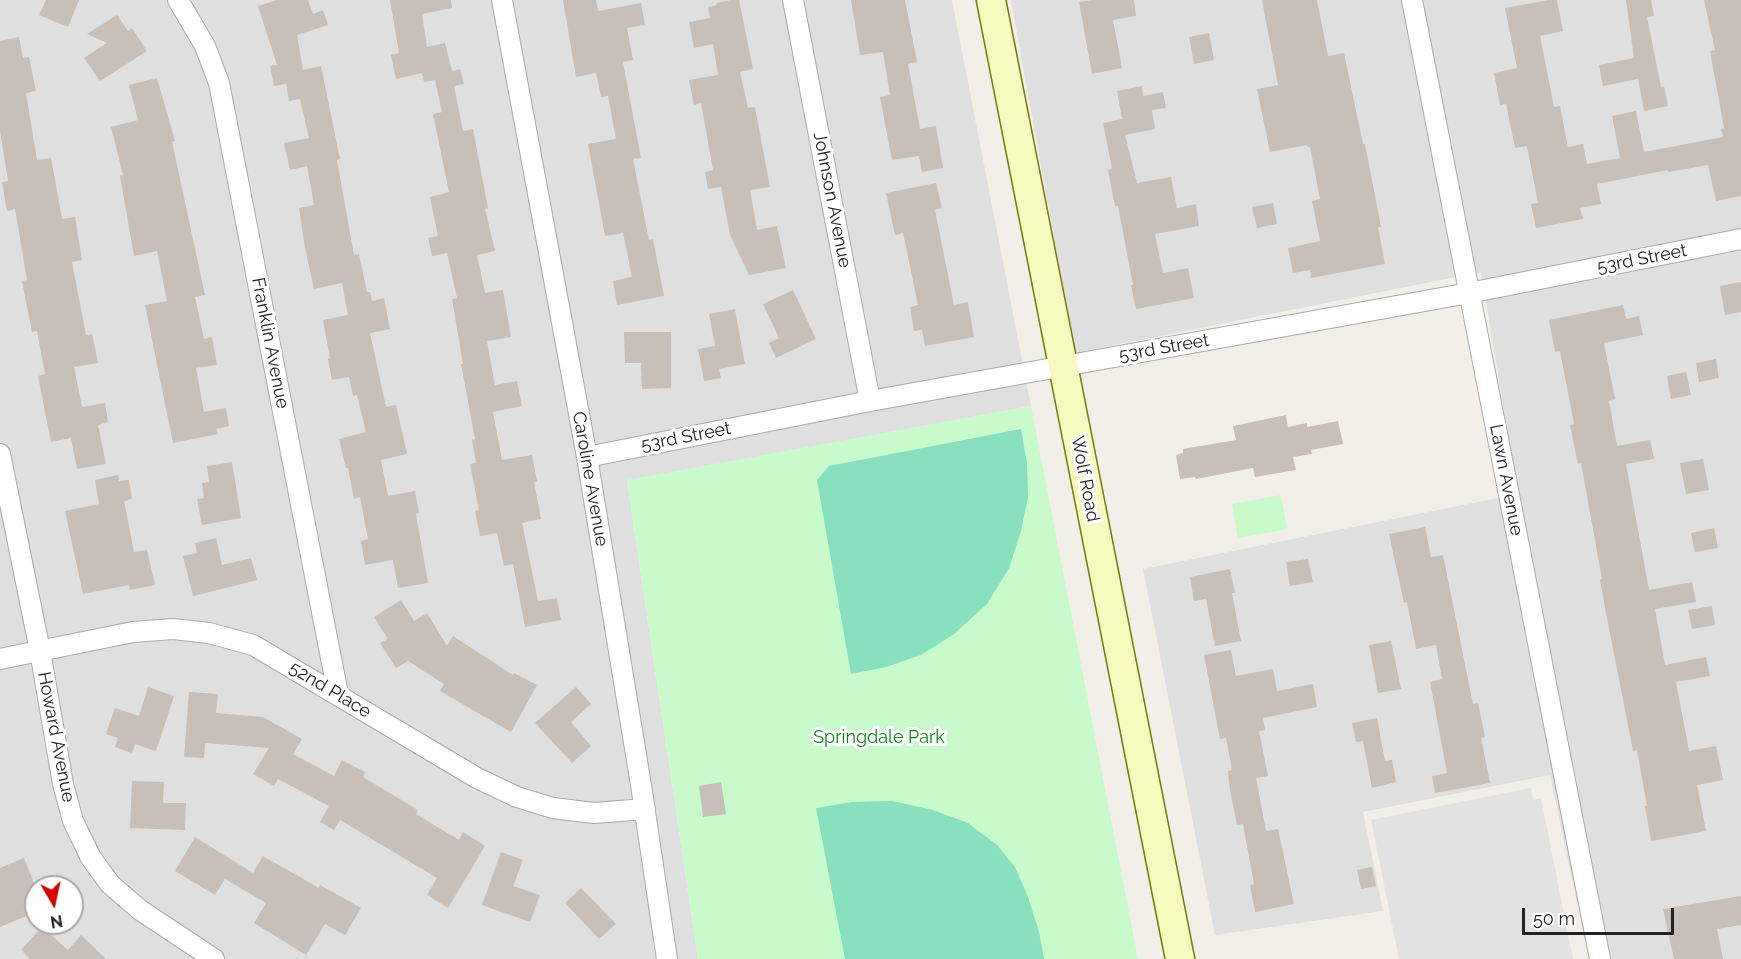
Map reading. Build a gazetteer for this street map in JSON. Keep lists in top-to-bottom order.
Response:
{
  "streets": {
    "main road": ["Wolf Road"],
    "street": [
      "Johnson Avenue",
      "53rd Street",
      "Franklin Avenue",
      "Caroline Avenue",
      "Lawn Avenue",
      "52nd Place",
      "Howard Avenue"
    ]
  },
  "crossings": [
    ["Johnson Avenue", "53rd Street"],
    ["53rd Street", "Caroline Avenue"],
    ["53rd Street", "Wolf Road"],
    ["53rd Street", "Lawn Avenue"],
    ["Franklin Avenue", "52nd Place"],
    ["Caroline Avenue", "52nd Place"],
    ["52nd Place", "Howard Avenue"]
  ],
  "parks": ["Springdale Park"],
  "scale_bar": "50 m",
  "north": "bottom"
}
